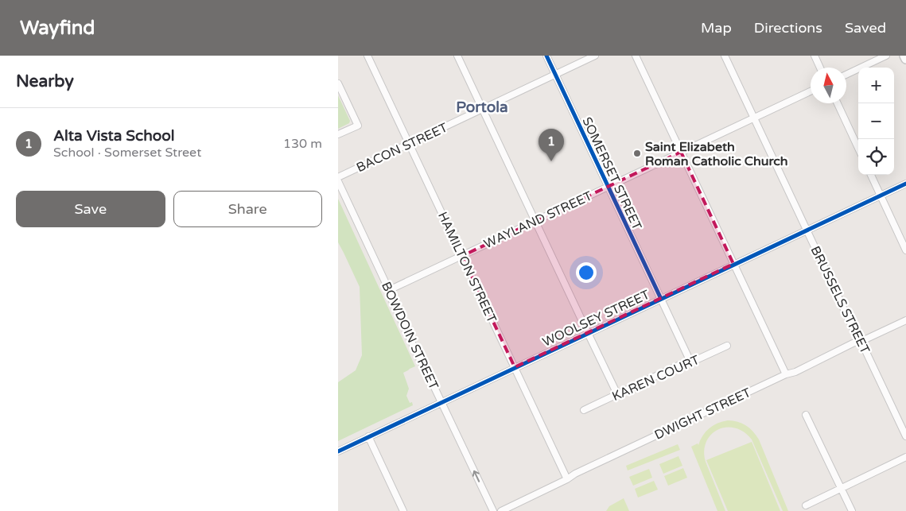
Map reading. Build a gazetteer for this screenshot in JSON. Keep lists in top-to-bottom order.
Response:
{
  "streets": {
    "street": [
      "BACON STREET",
      "SOMERSET STREET",
      "WAYLAND STREET",
      "HAMILTON STREET",
      "BRUSSELS STREET",
      "WOOLSEY STREET",
      "BOWDOIN STREET",
      "KAREN COURT",
      "DWIGHT STREET"
    ]
  },
  "crossings": [
    ["BACON STREET", "SOMERSET STREET"],
    ["BACON STREET", "HAMILTON STREET"],
    ["SOMERSET STREET", "WAYLAND STREET"],
    ["SOMERSET STREET", "WOOLSEY STREET"],
    ["SOMERSET STREET", "KAREN COURT"],
    ["WAYLAND STREET", "HAMILTON STREET"],
    ["WAYLAND STREET", "BRUSSELS STREET"],
    ["WAYLAND STREET", "BOWDOIN STREET"],
    ["HAMILTON STREET", "WOOLSEY STREET"],
    ["HAMILTON STREET", "DWIGHT STREET"],
    ["BRUSSELS STREET", "WOOLSEY STREET"],
    ["BRUSSELS STREET", "DWIGHT STREET"],
    ["WOOLSEY STREET", "BOWDOIN STREET"]
  ],
  "districts": ["Portola"],
  "places": ["Saint Elizabeth Roman Catholic Church"],
  "north": "top",
  "page": {
    "header": "Wayfind",
    "nav": ["Map", "Directions", "Saved"],
    "heading": "Nearby",
    "map_buttons": ["+", "−"],
    "list": [
      {
        "mark": "1",
        "name": "Alta Vista School",
        "note": "School · Somerset Street",
        "value": "130 m"
      }
    ],
    "pins": "1",
    "buttons": ["Save", "Share"]
  }
}
